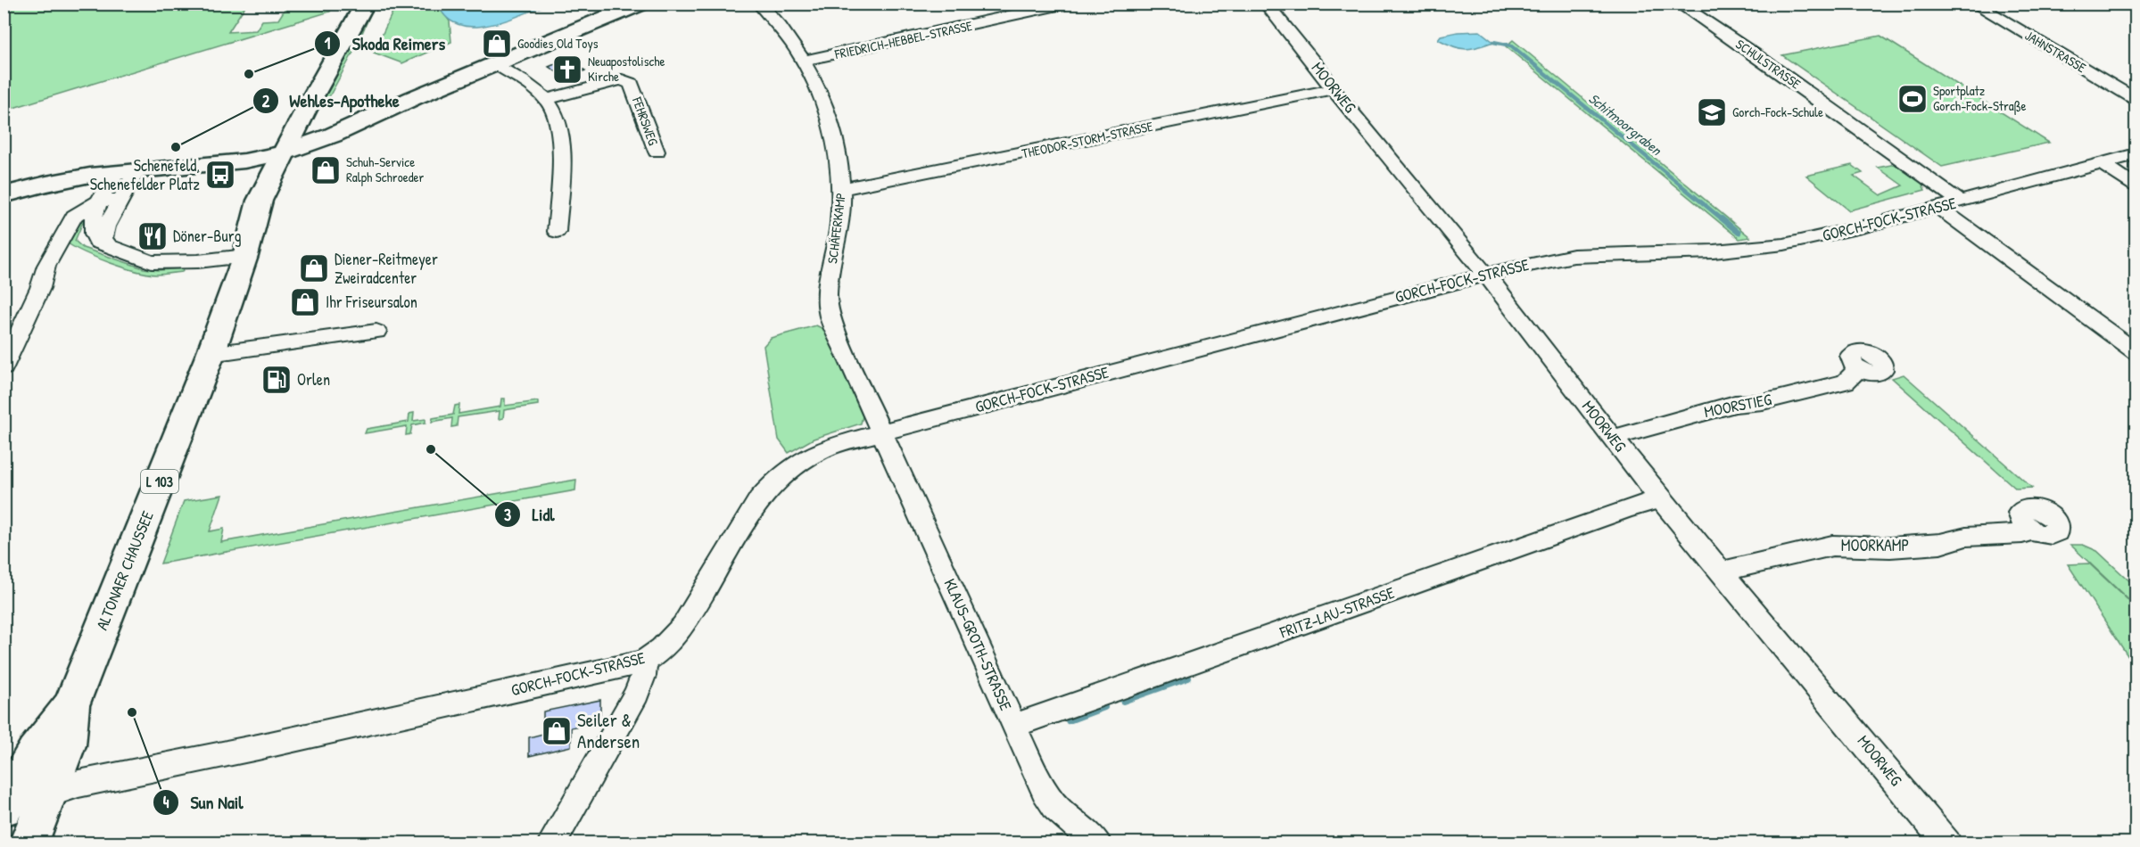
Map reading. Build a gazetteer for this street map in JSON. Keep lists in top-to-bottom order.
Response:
{
  "streets": {
    "main road": ["L 103", "ALTONAER CHAUSSEE"],
    "street": [
      "FRIEDRICH-HEBBEL-STRASSE",
      "JAHNSTRASSE",
      "SCHULSTRASSE",
      "MOORWEG",
      "FEHRSWEG",
      "THEODOR-STORM-STRASSE",
      "GORCH-FOCK-STRASSE",
      "SCHÄFERKAMP",
      "MOORSTIEG",
      "MOORKAMP",
      "FRITZ-LAU-STRASSE",
      "KLAUS-GROTH-STRASSE"
    ]
  },
  "crossings": [
    ["FRIEDRICH-HEBBEL-STRASSE", "SCHÄFERKAMP"],
    ["SCHULSTRASSE", "GORCH-FOCK-STRASSE"],
    ["MOORWEG", "THEODOR-STORM-STRASSE"],
    ["MOORWEG", "GORCH-FOCK-STRASSE"],
    ["MOORWEG", "MOORSTIEG"],
    ["MOORWEG", "MOORKAMP"],
    ["MOORWEG", "FRITZ-LAU-STRASSE"],
    ["THEODOR-STORM-STRASSE", "SCHÄFERKAMP"],
    ["GORCH-FOCK-STRASSE", "ALTONAER CHAUSSEE"],
    ["GORCH-FOCK-STRASSE", "KLAUS-GROTH-STRASSE"],
    ["SCHÄFERKAMP", "KLAUS-GROTH-STRASSE"],
    ["FRITZ-LAU-STRASSE", "KLAUS-GROTH-STRASSE"]
  ],
  "water": ["Schitmoorgraben"],
  "places": {
    "shop": [
      "Goodies Old Toys",
      "Schuh-Service Ralph Schroeder",
      "Diener-Reitmeyer Zweiradcenter",
      "Ihr Friseursalon",
      "Seiler & Andersen"
    ],
    "church": ["Neuapostolische Kirche"],
    "other": [
      "Skoda Reimers",
      "Wehles-Apotheke",
      "Lidl",
      "Sun Nail"
    ],
    "sports": ["Sportplatz Gorch-Fock-Straße"],
    "school or university": ["Gorch-Fock-Schule"],
    "bus stop": ["Schenefeld, Schenefelder Platz"],
    "restaurant": ["Döner-Burg"],
    "fuel station": ["Orlen"]
  }
}
